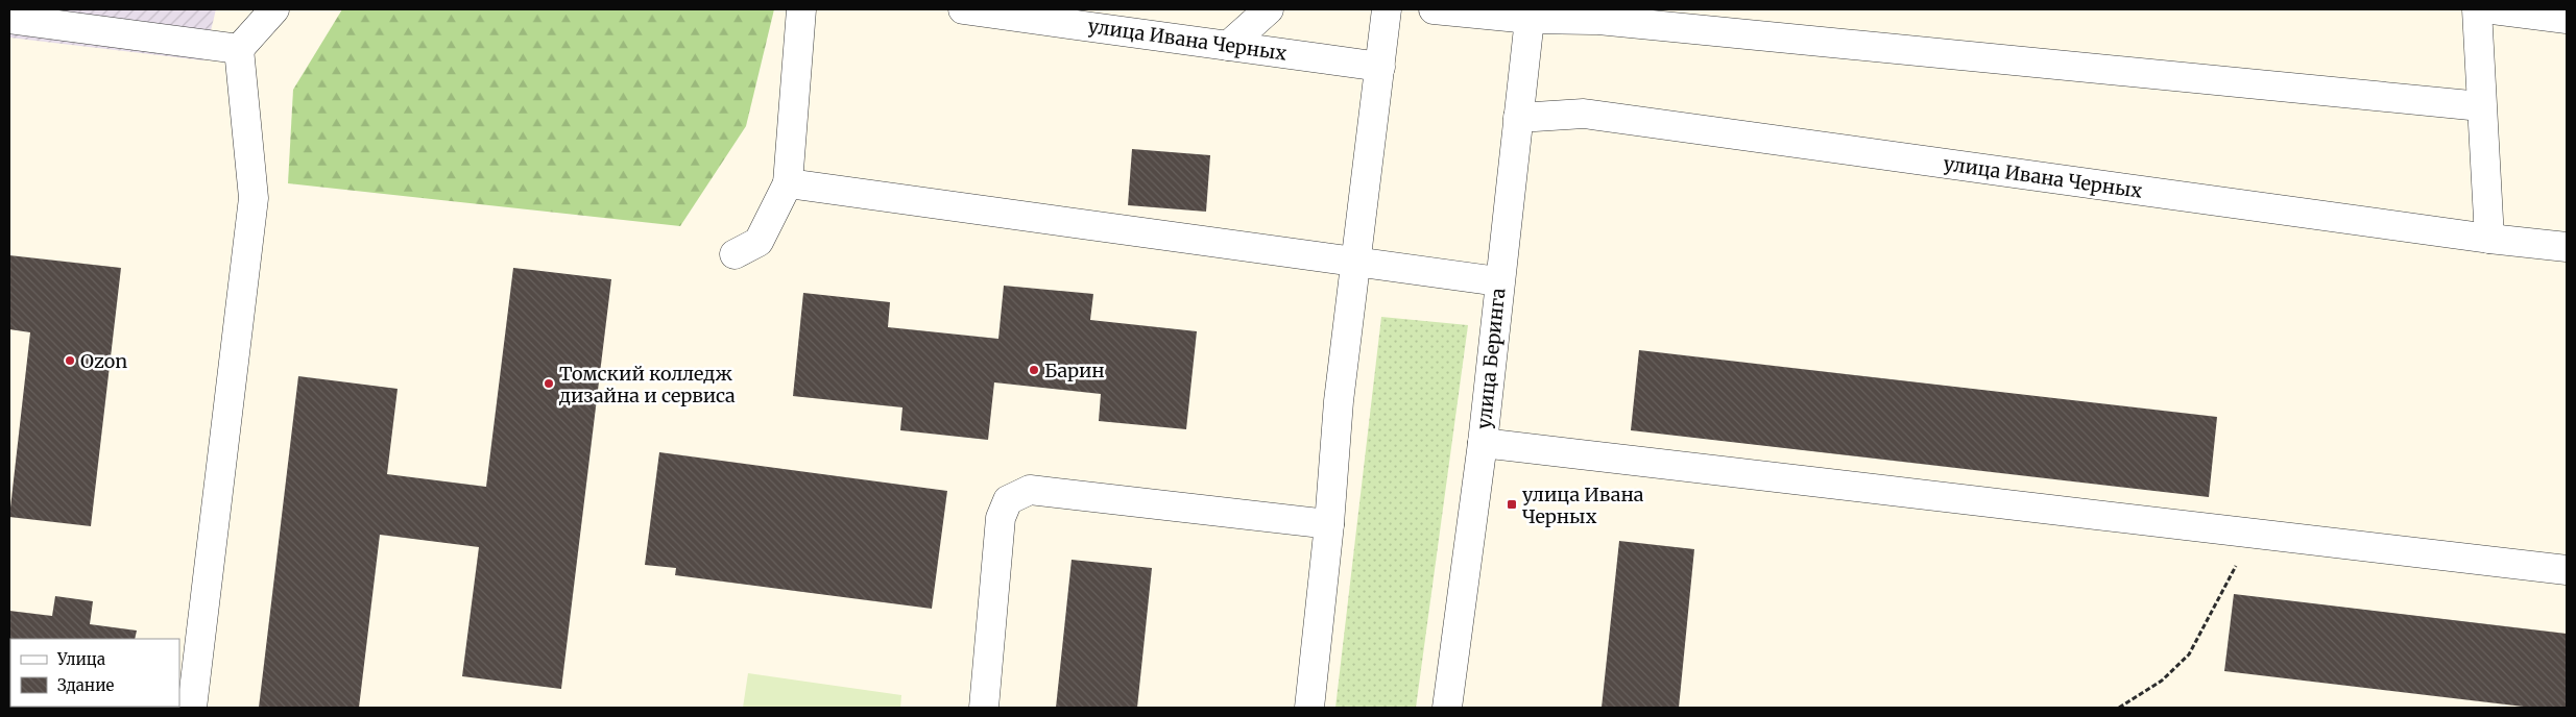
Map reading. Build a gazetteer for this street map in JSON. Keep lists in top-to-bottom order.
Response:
{
  "streets": {
    "street": ["улица Ивана Черных", "улица Беринга"]
  },
  "crossings": [
    ["улица Ивана Черных", "улица Беринга"]
  ],
  "places": {
    "other": ["Ozon", "Барин", "Томский колледж дизайна и сервиса"],
    "transit": ["улица Ивана Черных"]
  },
  "legend": ["Улица", "Здание"]
}
